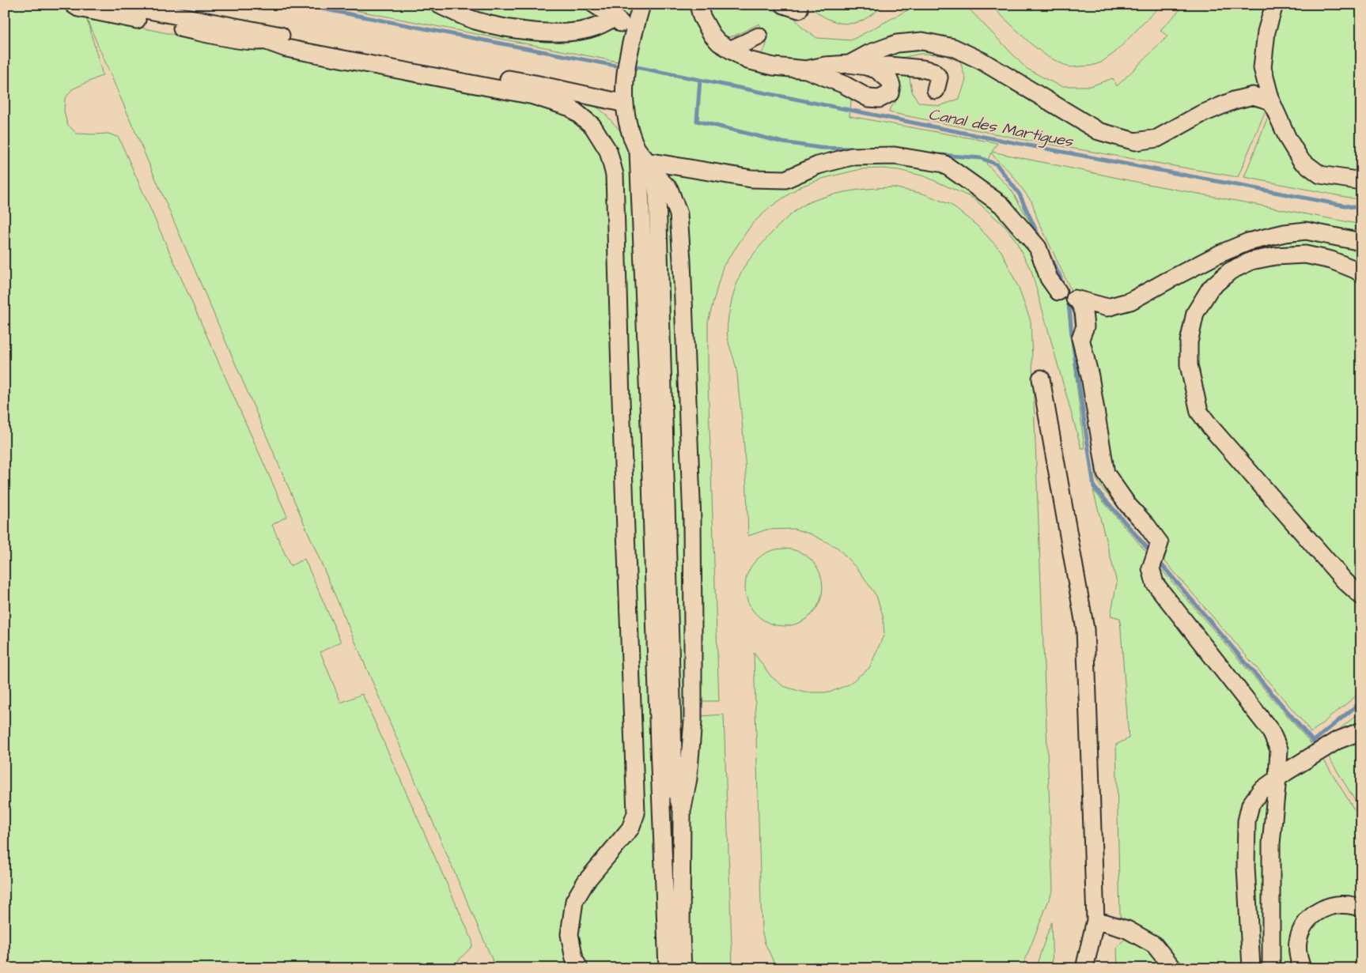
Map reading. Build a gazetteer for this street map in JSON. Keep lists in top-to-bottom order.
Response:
{
  "water": ["Canal des Martigues"]
}
